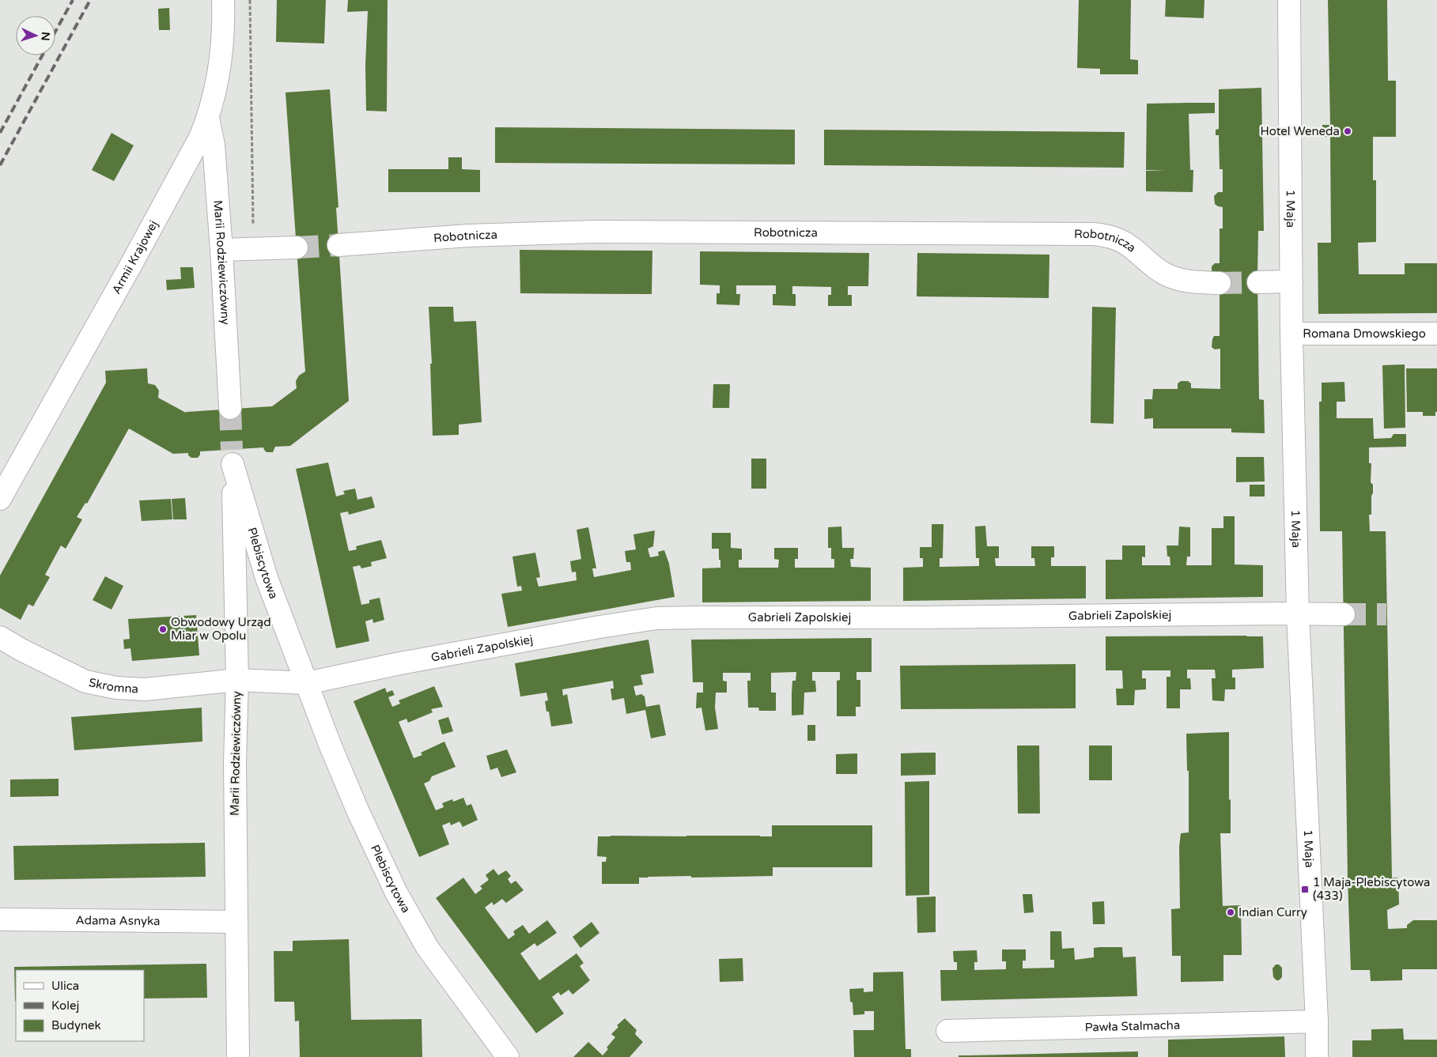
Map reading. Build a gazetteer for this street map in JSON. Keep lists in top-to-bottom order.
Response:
{
  "streets": {
    "street": [
      "1 Maja",
      "Robotnicza",
      "Armii Krajowej",
      "Marii Rodziewiczówny",
      "Romana Dmowskiego",
      "Plebiscytowa",
      "Gabrieli Zapolskiej",
      "Skromna",
      "Adama Asnyka",
      "Pawła Stalmacha"
    ]
  },
  "crossings": [
    ["1 Maja", "Romana Dmowskiego"],
    ["1 Maja", "Gabrieli Zapolskiej"],
    ["1 Maja", "Pawła Stalmacha"],
    ["Armii Krajowej", "Marii Rodziewiczówny"],
    ["Marii Rodziewiczówny", "Plebiscytowa"],
    ["Marii Rodziewiczówny", "Skromna"],
    ["Marii Rodziewiczówny", "Adama Asnyka"],
    ["Plebiscytowa", "Gabrieli Zapolskiej"]
  ],
  "places": {
    "other": ["Hotel Weneda", "Obwodowy Urząd Miar w Opolu", "Indian Curry"],
    "transit": ["1 Maja-Plebiscytowa (433)"]
  },
  "legend": ["Ulica", "Kolej", "Budynek"],
  "north": "right"
}
